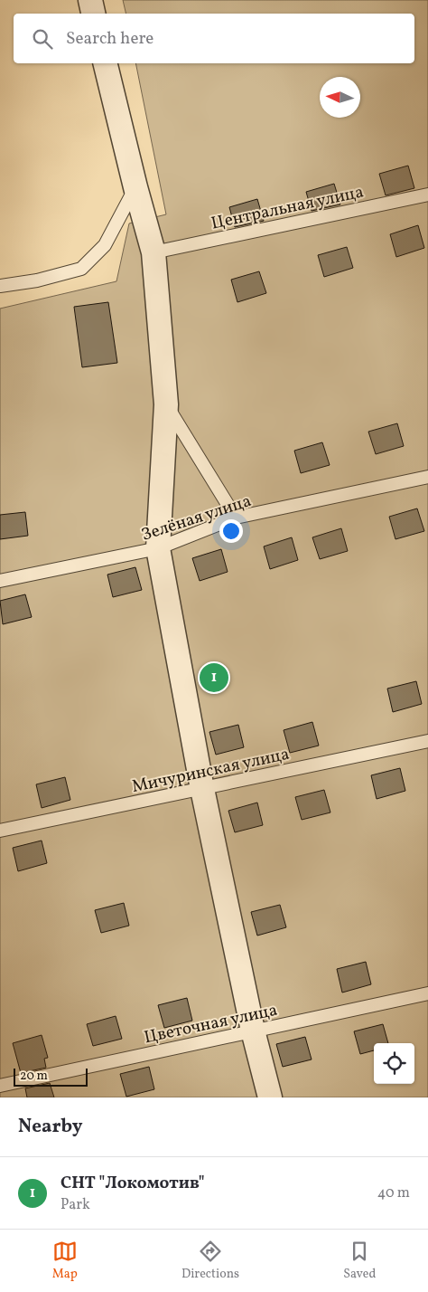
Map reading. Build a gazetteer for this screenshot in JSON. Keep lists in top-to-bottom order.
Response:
{
  "streets": {
    "lane": [
      "Центральная улица",
      "Зелёная улица",
      "Мичуринская улица",
      "Цветочная улица"
    ]
  },
  "scale_bar": "20 m",
  "north": "left",
  "page": {
    "search": "Search here",
    "pins": "1",
    "scale": "20 m",
    "heading": "Nearby",
    "list": [
      {
        "mark": "1",
        "name": "СНТ \"Локомотив\"",
        "note": "Park",
        "value": "40 m"
      }
    ],
    "nav": ["Map", "Directions", "Saved"]
  }
}
